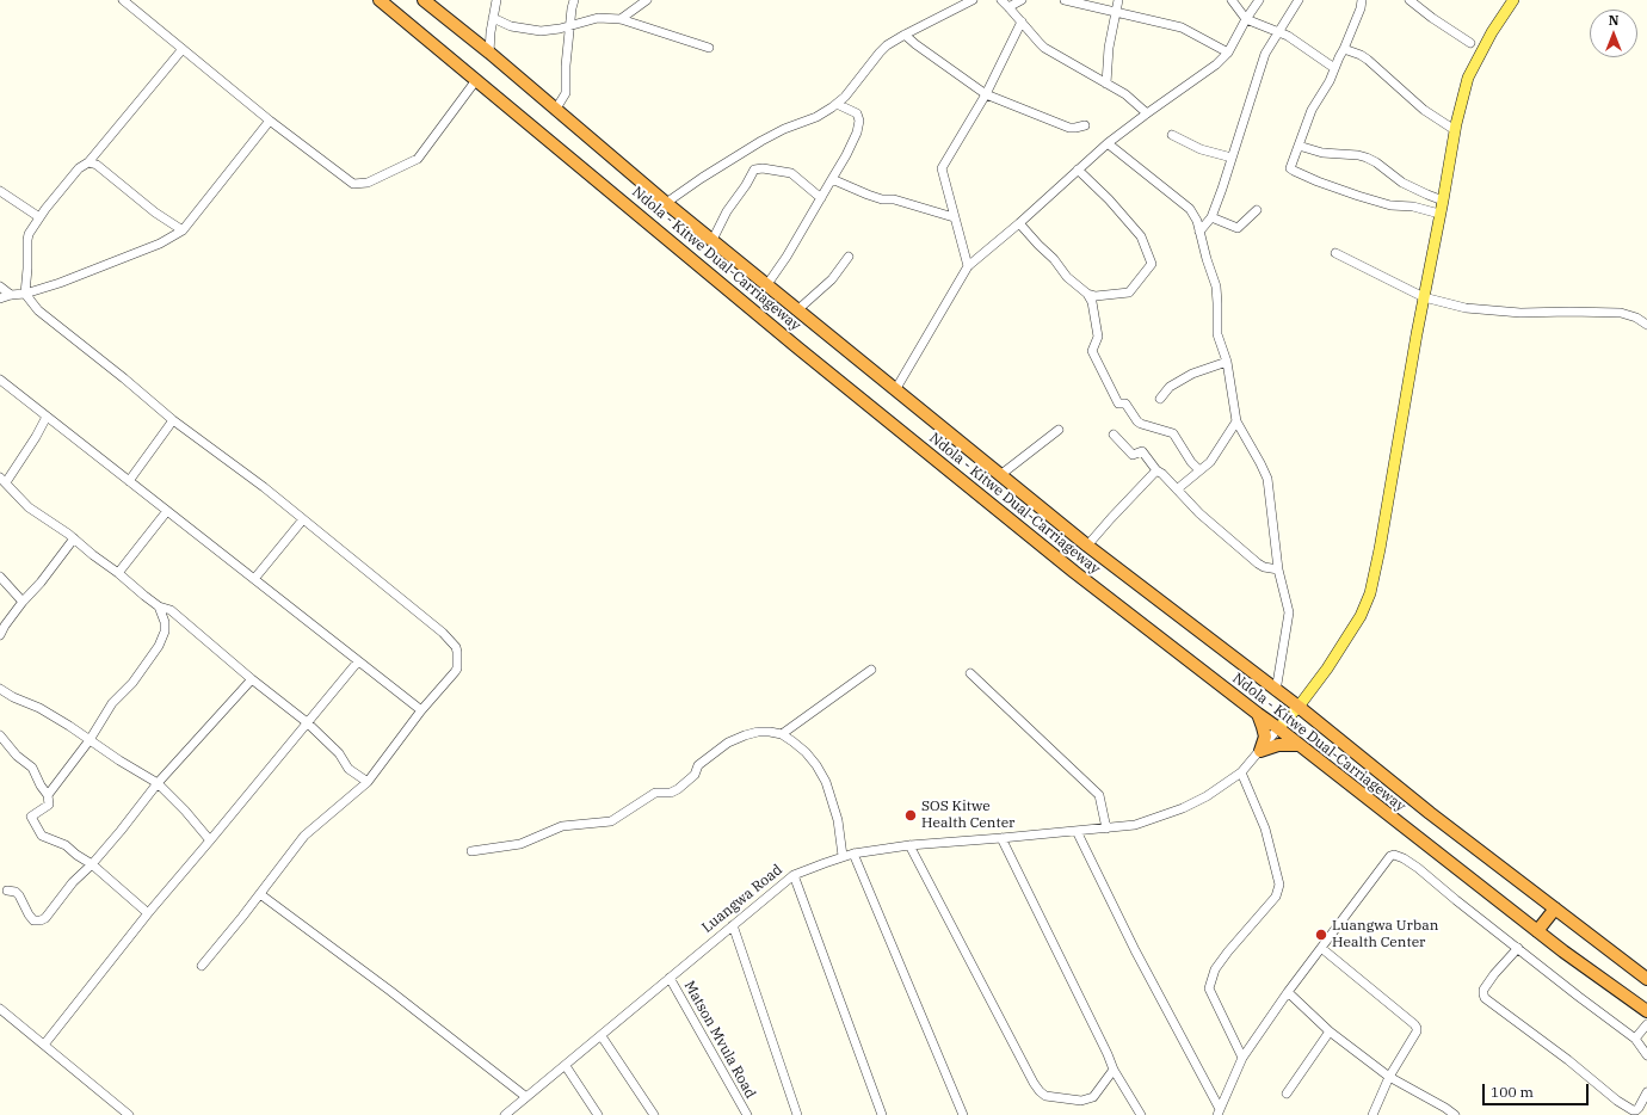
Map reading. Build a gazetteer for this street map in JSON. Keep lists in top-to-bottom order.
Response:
{
  "streets": {
    "highway": ["Ndola - Kitwe Dual-Carriageway"],
    "main road": ["Luangwa Road"],
    "street": ["Matson Mvula Road"]
  },
  "crossings": [
    ["Ndola - Kitwe Dual-Carriageway", "Luangwa Road"],
    ["Luangwa Road", "Matson Mvula Road"]
  ],
  "places": ["SOS Kitwe Health Center", "Luangwa Urban Health Center"],
  "scale_bar": "100 m",
  "north": "top"
}
